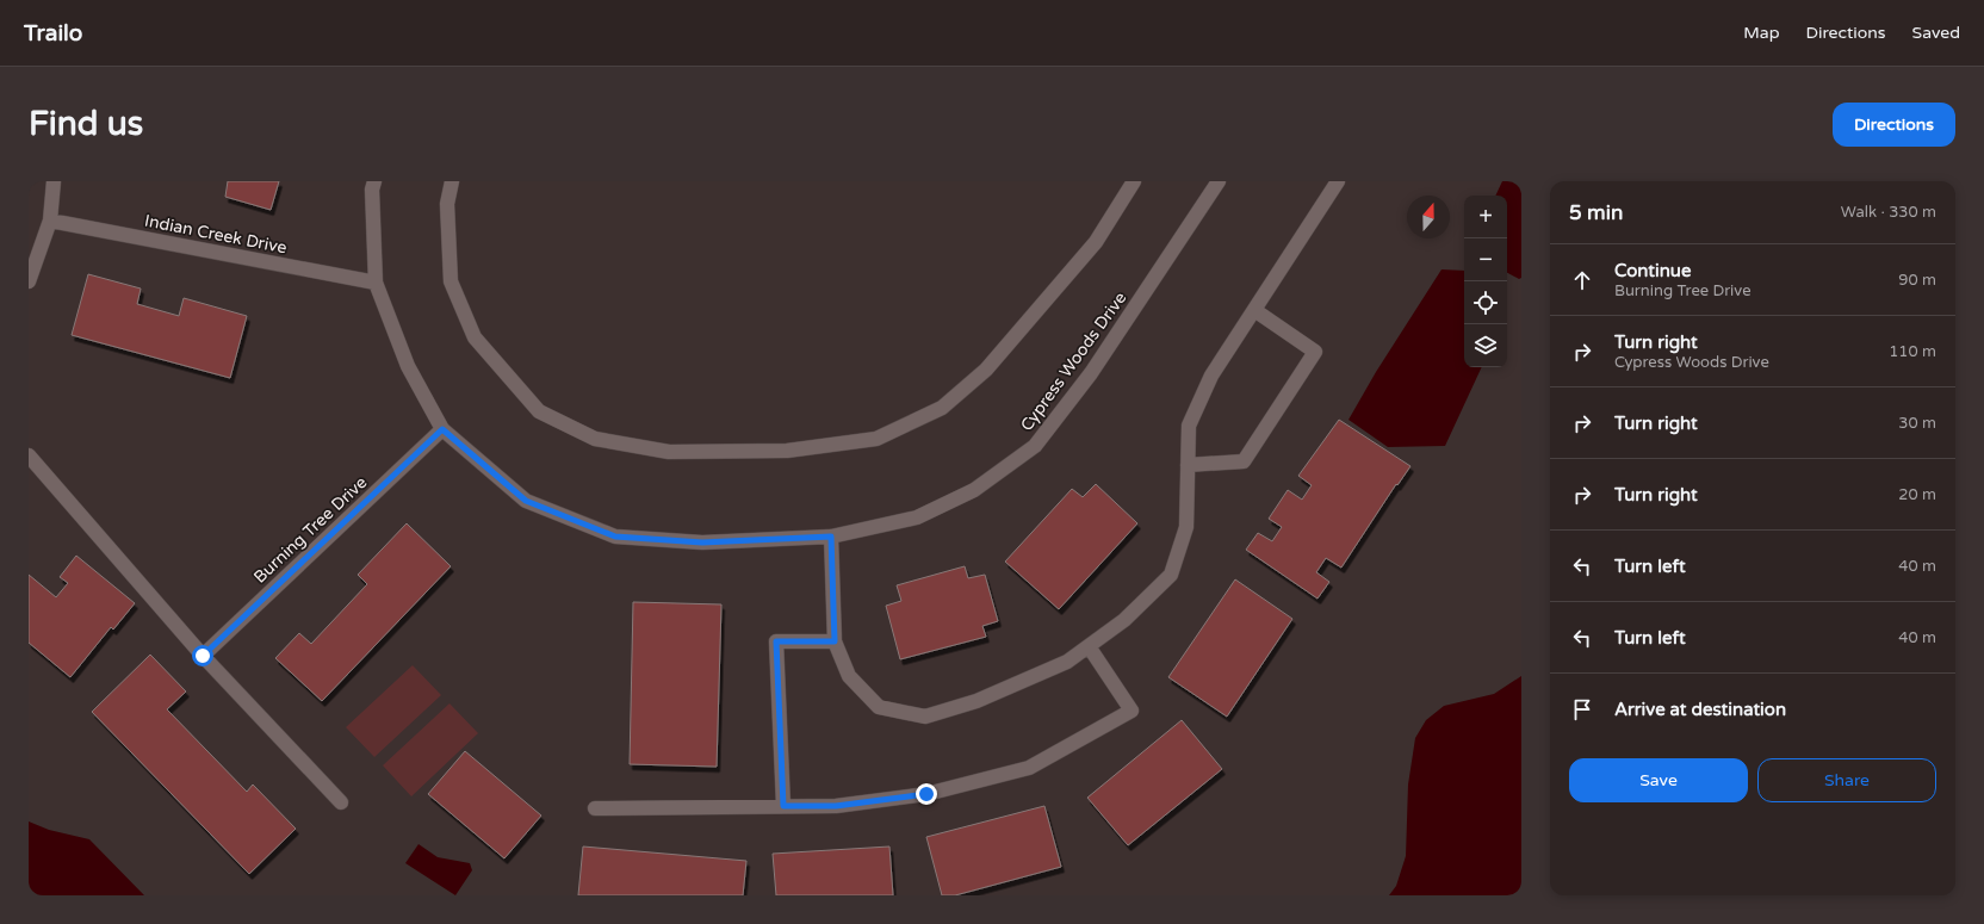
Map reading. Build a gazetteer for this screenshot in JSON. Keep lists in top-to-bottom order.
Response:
{
  "streets": {
    "street": ["Indian Creek Drive", "Cypress Woods Drive", "Burning Tree Drive"]
  },
  "crossings": [
    ["Indian Creek Drive", "Cypress Woods Drive"],
    ["Cypress Woods Drive", "Burning Tree Drive"]
  ],
  "north": "top",
  "page": {
    "header": "Trailo",
    "nav": ["Map", "Directions", "Saved"],
    "buttons": [
      "Directions",
      ["Save", "Share"]
    ],
    "title": "Find us",
    "heading": ["5 min", "Walk · 330 m"],
    "map_buttons": ["+", "−"],
    "list": [
      ["Continue", "Burning Tree Drive", "90 m"],
      ["Turn right", "Cypress Woods Drive", "110 m"],
      ["Turn right", "30 m"],
      ["Turn right", "20 m"],
      ["Turn left", "40 m"],
      ["Turn left", "40 m"],
      "Arrive at destination"
    ]
  }
}
